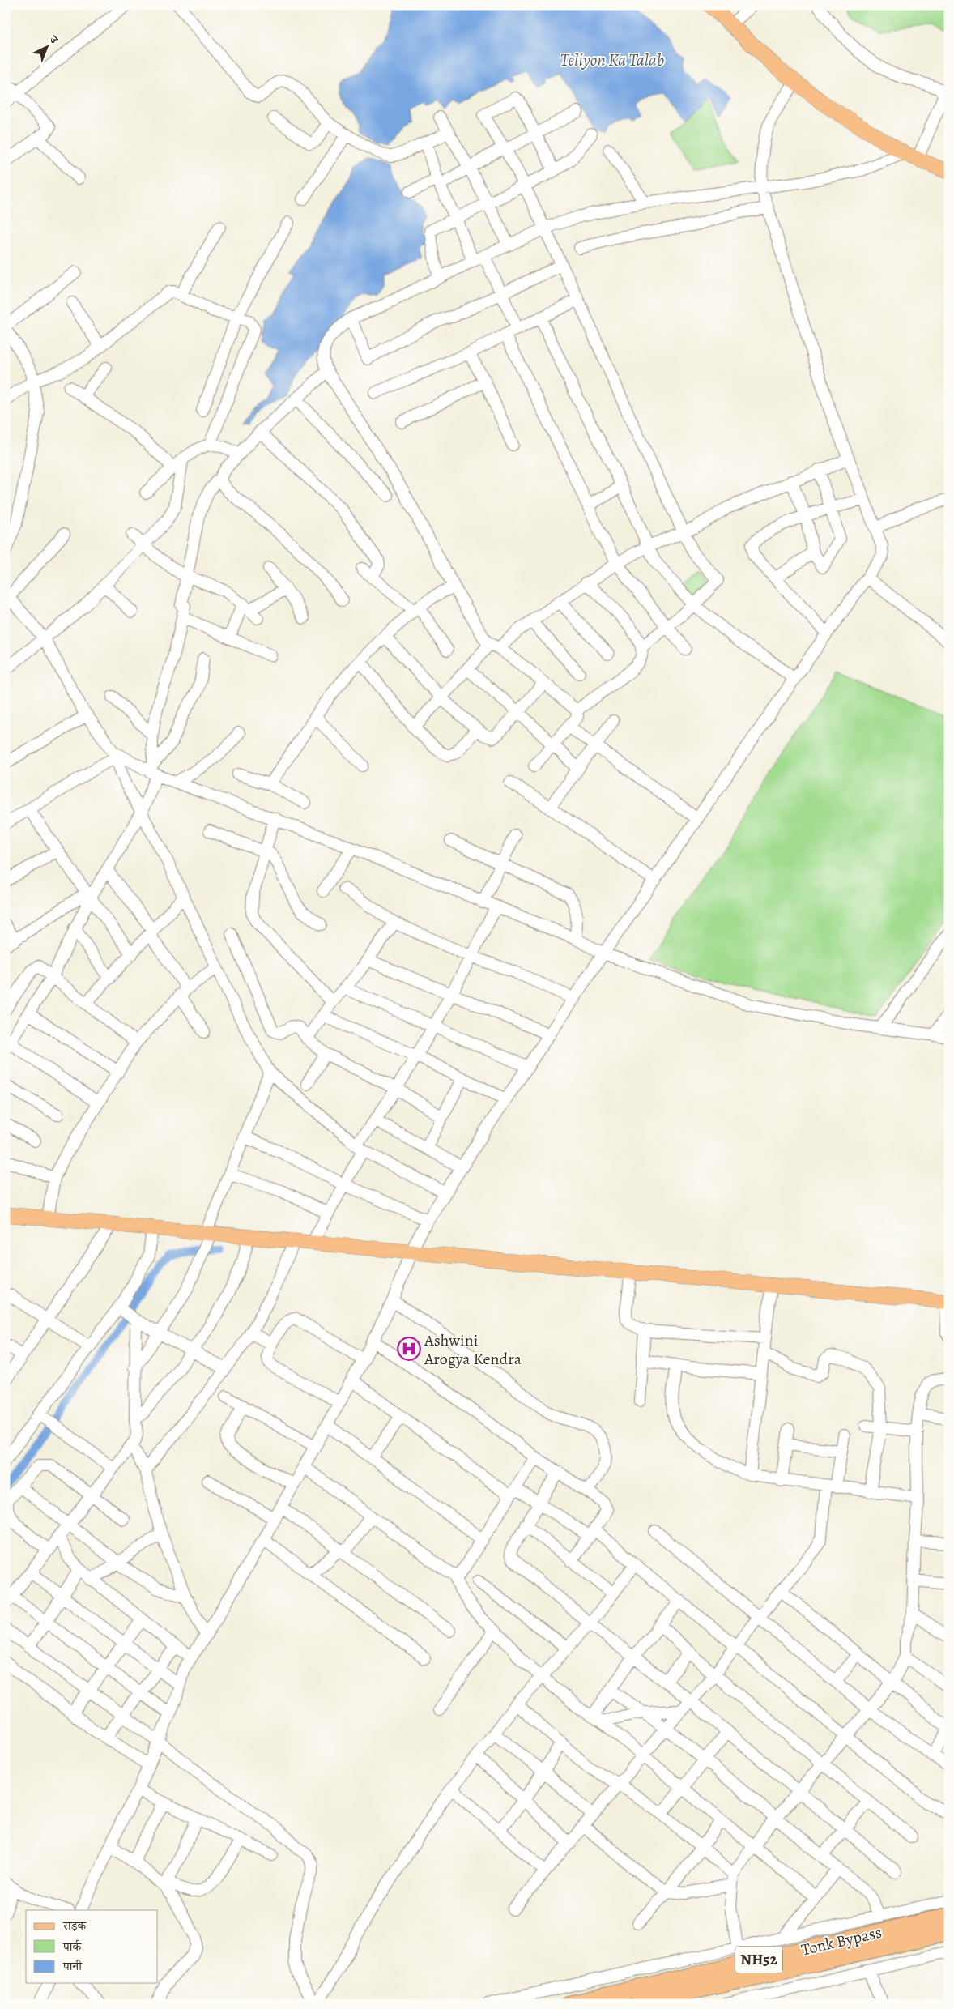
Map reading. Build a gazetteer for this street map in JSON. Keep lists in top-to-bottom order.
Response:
{
  "streets": {
    "highway": ["Tonk Bypass", "NH52"]
  },
  "water": ["Teliyon Ka Talab"],
  "places": {
    "hospital": ["Ashwini Arogya Kendra"]
  },
  "legend": ["सड़क", "पार्क", "पानी"],
  "north": "top right"
}
